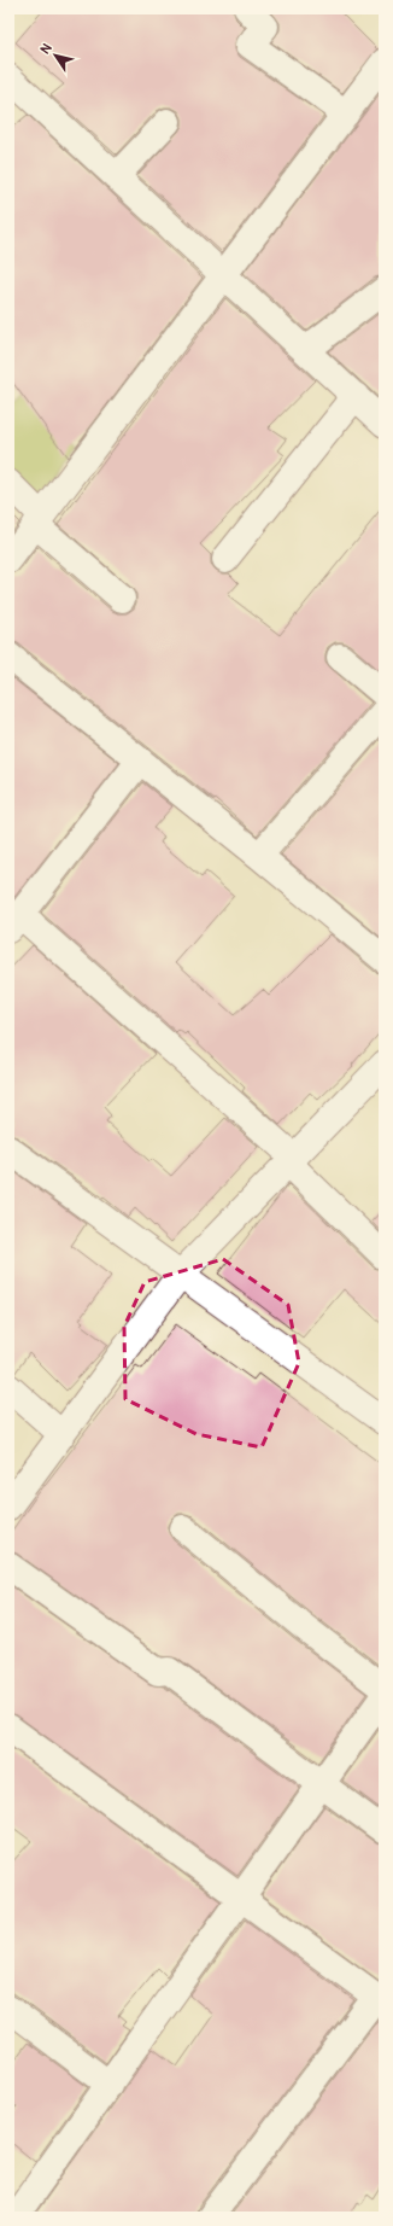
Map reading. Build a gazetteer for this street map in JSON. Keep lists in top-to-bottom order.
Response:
{
  "north": "top left"
}
